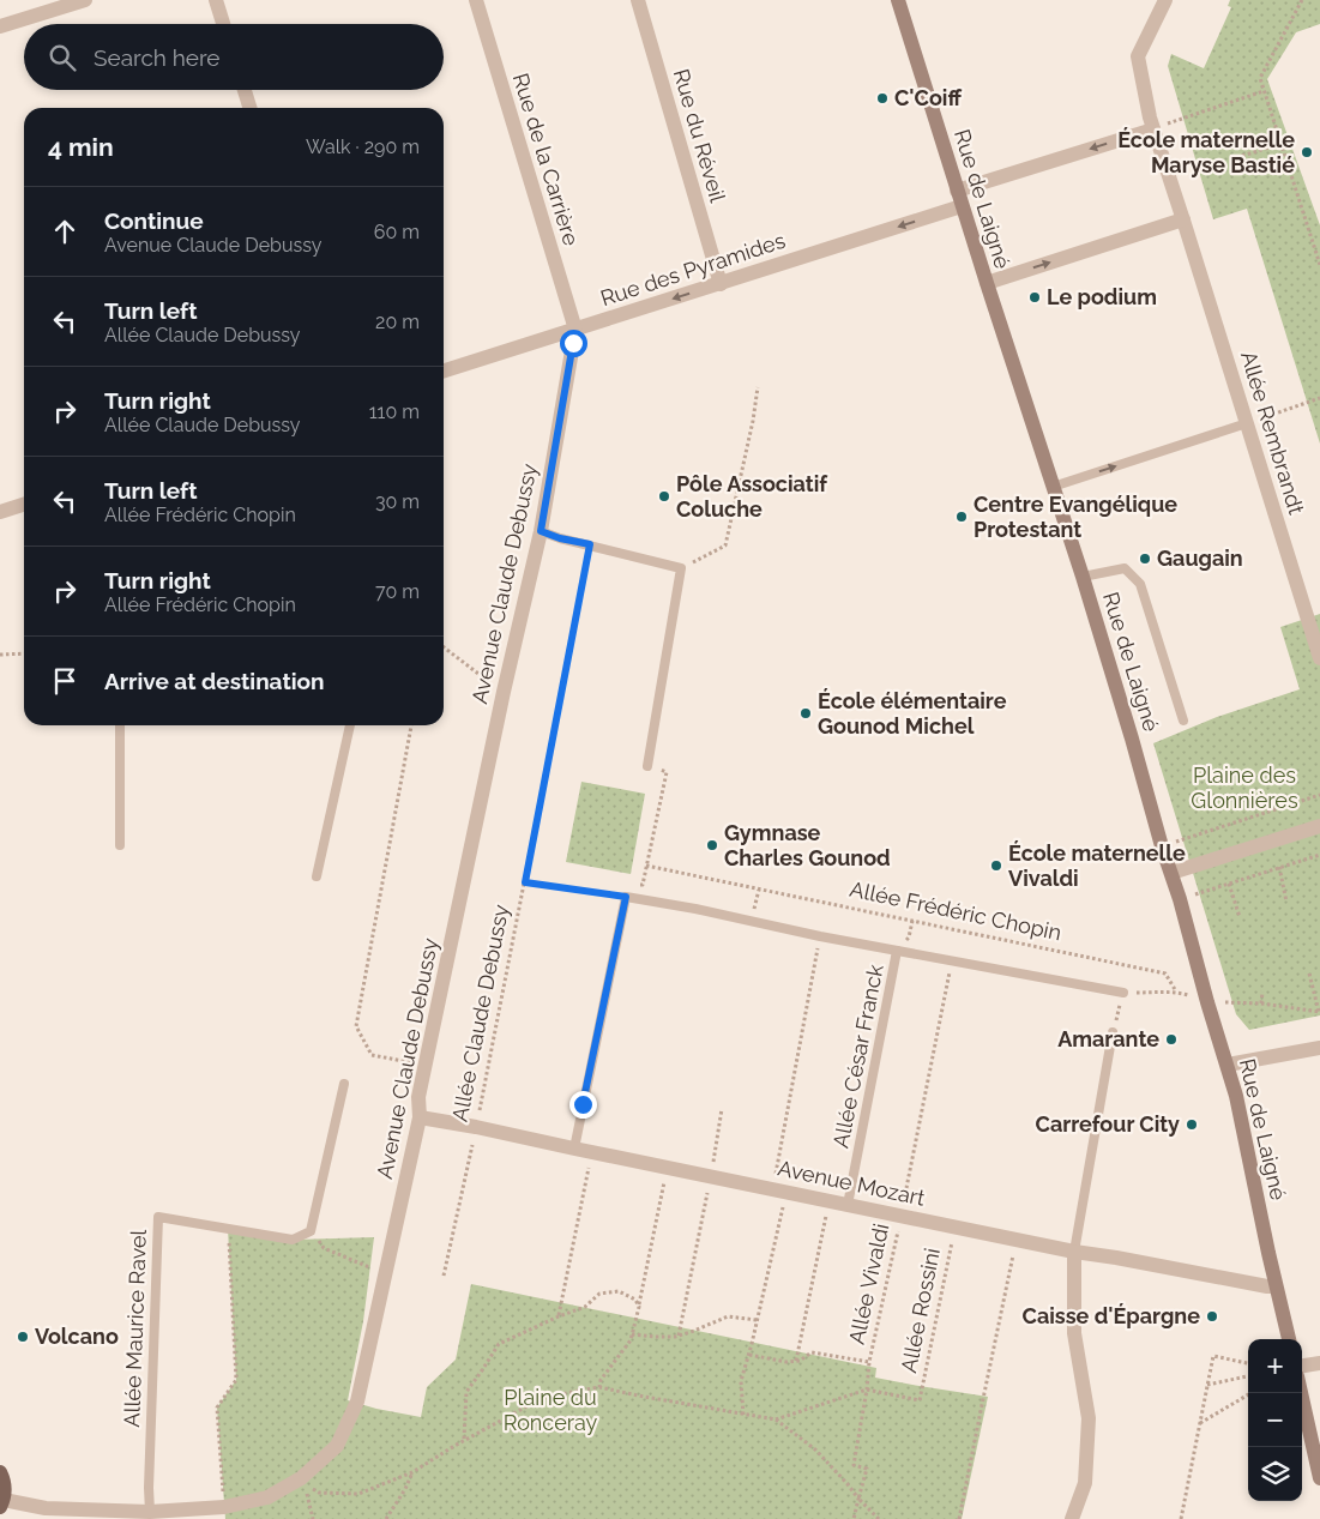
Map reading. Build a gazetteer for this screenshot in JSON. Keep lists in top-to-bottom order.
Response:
{
  "streets": {
    "street": [
      "Rue du Réveil",
      "Rue de la Carrière",
      "Rue de Laigné",
      "Rue des Pyramides",
      "Allée Rembrandt",
      "Avenue Claude Debussy",
      "Avenue Mozart"
    ],
    "lane": ["Allée César Franck", "Allée Maurice Ravel"],
    "path": [
      "Allée Frédéric Chopin",
      "Allée Claude Debussy",
      "Allée Vivaldi",
      "Allée Rossini"
    ]
  },
  "crossings": [
    ["Rue du Réveil", "Rue des Pyramides"],
    ["Rue de la Carrière", "Rue des Pyramides"],
    ["Rue de la Carrière", "Avenue Claude Debussy"],
    ["Rue de Laigné", "Rue des Pyramides"],
    ["Rue de Laigné", "Allée Frédéric Chopin"],
    ["Rue de Laigné", "Avenue Mozart"],
    ["Rue des Pyramides", "Avenue Claude Debussy"],
    ["Avenue Claude Debussy", "Avenue Mozart"],
    ["Avenue Claude Debussy", "Allée Maurice Ravel"],
    ["Allée Claude Debussy", "Avenue Mozart"],
    ["Allée César Franck", "Avenue Mozart"],
    ["Avenue Mozart", "Allée Vivaldi"],
    ["Avenue Mozart", "Allée Rossini"],
    ["Allée Vivaldi", "Allée Rossini"]
  ],
  "one_way": ["Rue des Pyramides"],
  "parks": ["Plaine des Glonnières", "Plaine du Ronceray"],
  "places": [
    "C'Coiff",
    "École maternelle Maryse Bastié",
    "Le podium",
    "Pôle Associatif Coluche",
    "Centre Evangélique Protestant",
    "Gaugain",
    "École élémentaire Gounod Michel",
    "Gymnase Charles Gounod",
    "École maternelle Vivaldi",
    "Amarante",
    "Carrefour City",
    "Caisse d'Épargne",
    "Volcano"
  ],
  "page": {
    "search": "Search here",
    "heading": ["4 min", "Walk · 290 m"],
    "list": [
      ["Continue", "Avenue Claude Debussy", "60 m"],
      ["Turn left", "Allée Claude Debussy", "20 m"],
      ["Turn right", "Allée Claude Debussy", "110 m"],
      ["Turn left", "Allée Frédéric Chopin", "30 m"],
      ["Turn right", "Allée Frédéric Chopin", "70 m"],
      "Arrive at destination"
    ],
    "map_buttons": ["+", "−"]
  }
}
